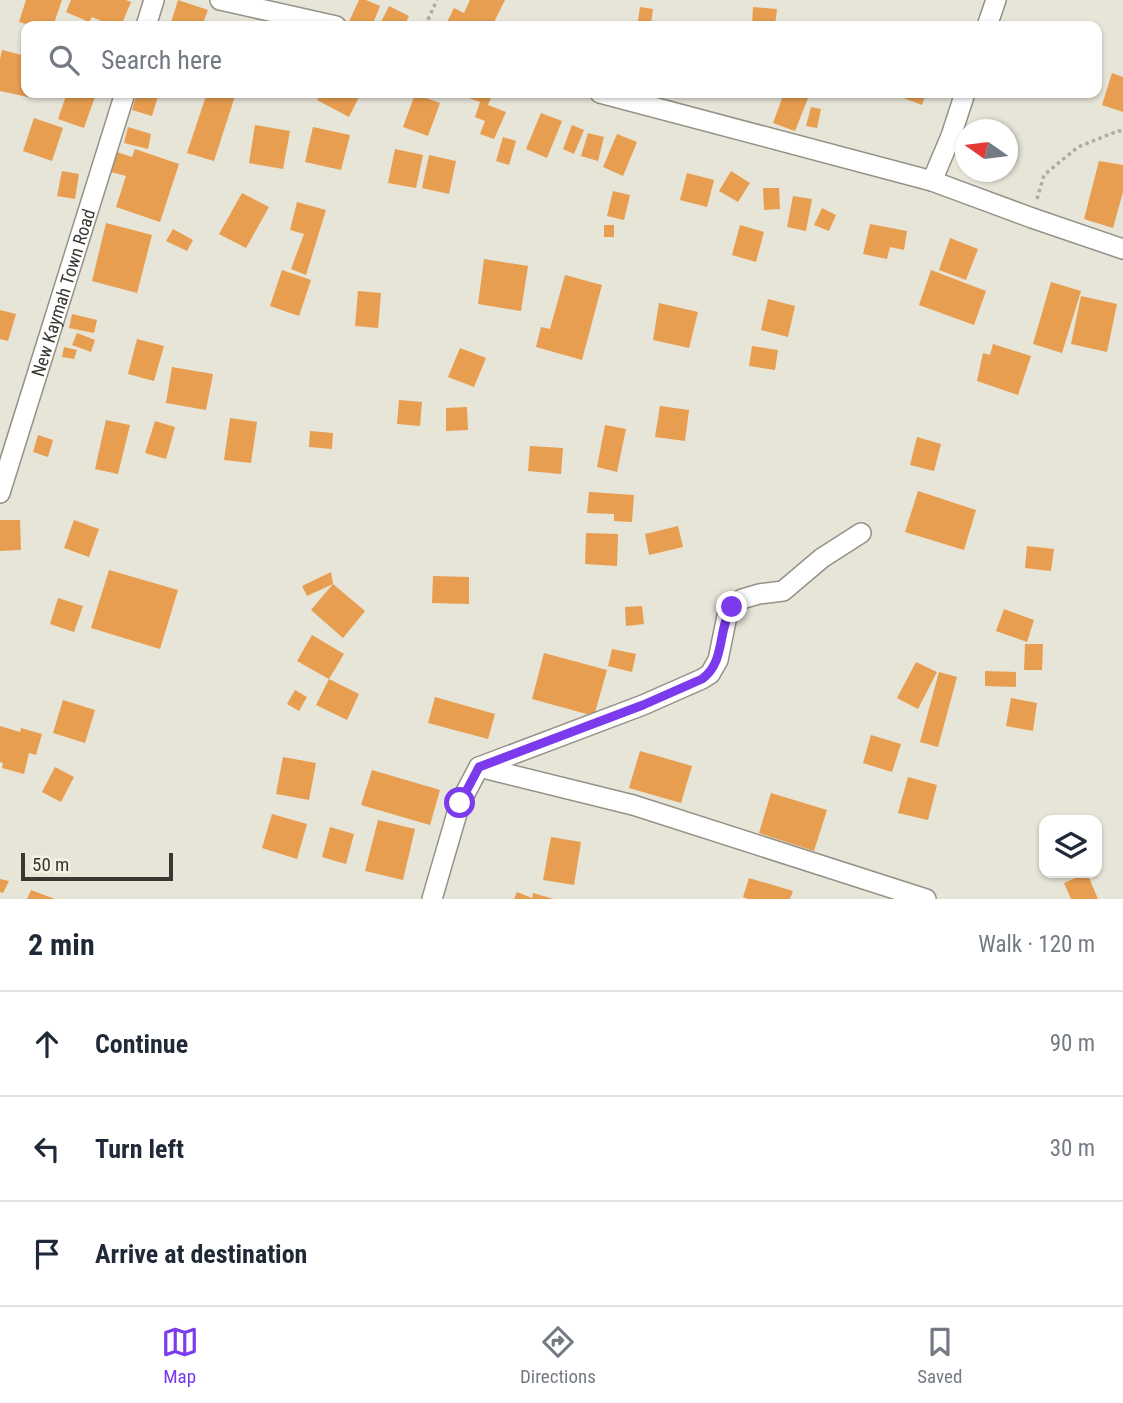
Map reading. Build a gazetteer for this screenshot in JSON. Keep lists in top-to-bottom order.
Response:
{
  "streets": {
    "street": ["New Kaymah Town Road"]
  },
  "scale_bar": "50 m",
  "north": "left",
  "page": {
    "search": "Search here",
    "scale": "50 m",
    "heading": ["2 min", "Walk · 120 m"],
    "list": [
      ["Continue", "90 m"],
      ["Turn left", "30 m"],
      "Arrive at destination"
    ],
    "nav": ["Map", "Directions", "Saved"]
  }
}
